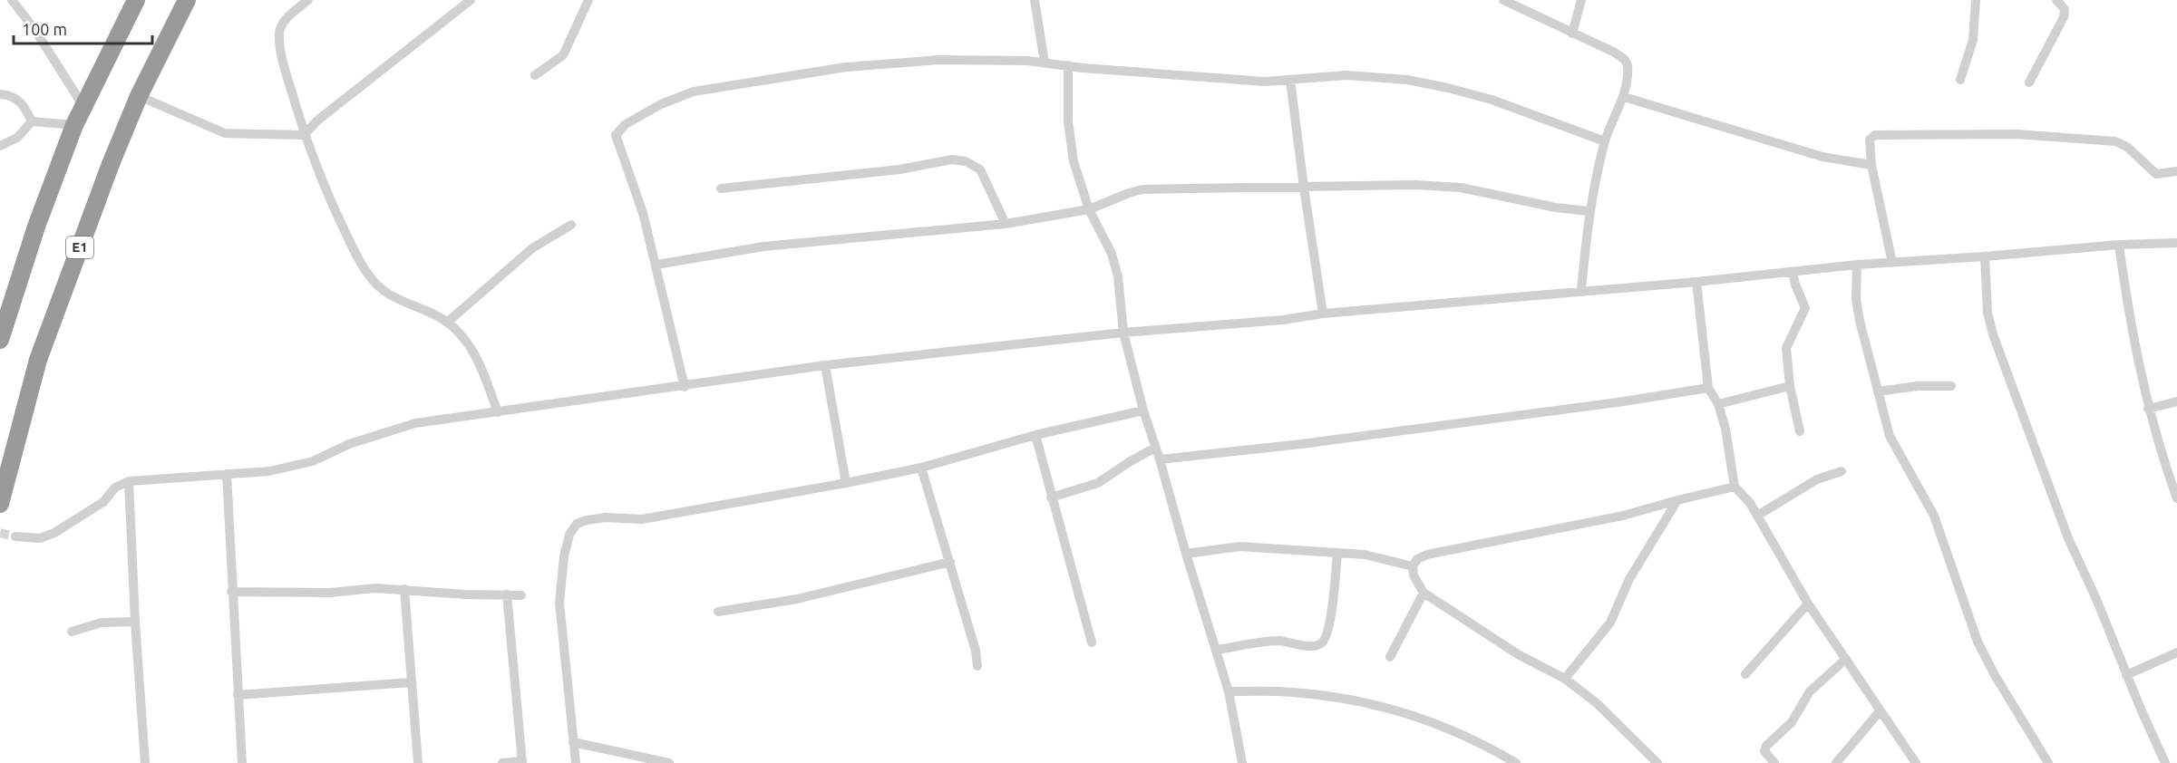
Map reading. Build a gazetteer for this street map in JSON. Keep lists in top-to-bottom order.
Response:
{
  "streets": {
    "highway": ["E1"]
  },
  "scale_bar": "100 m"
}
